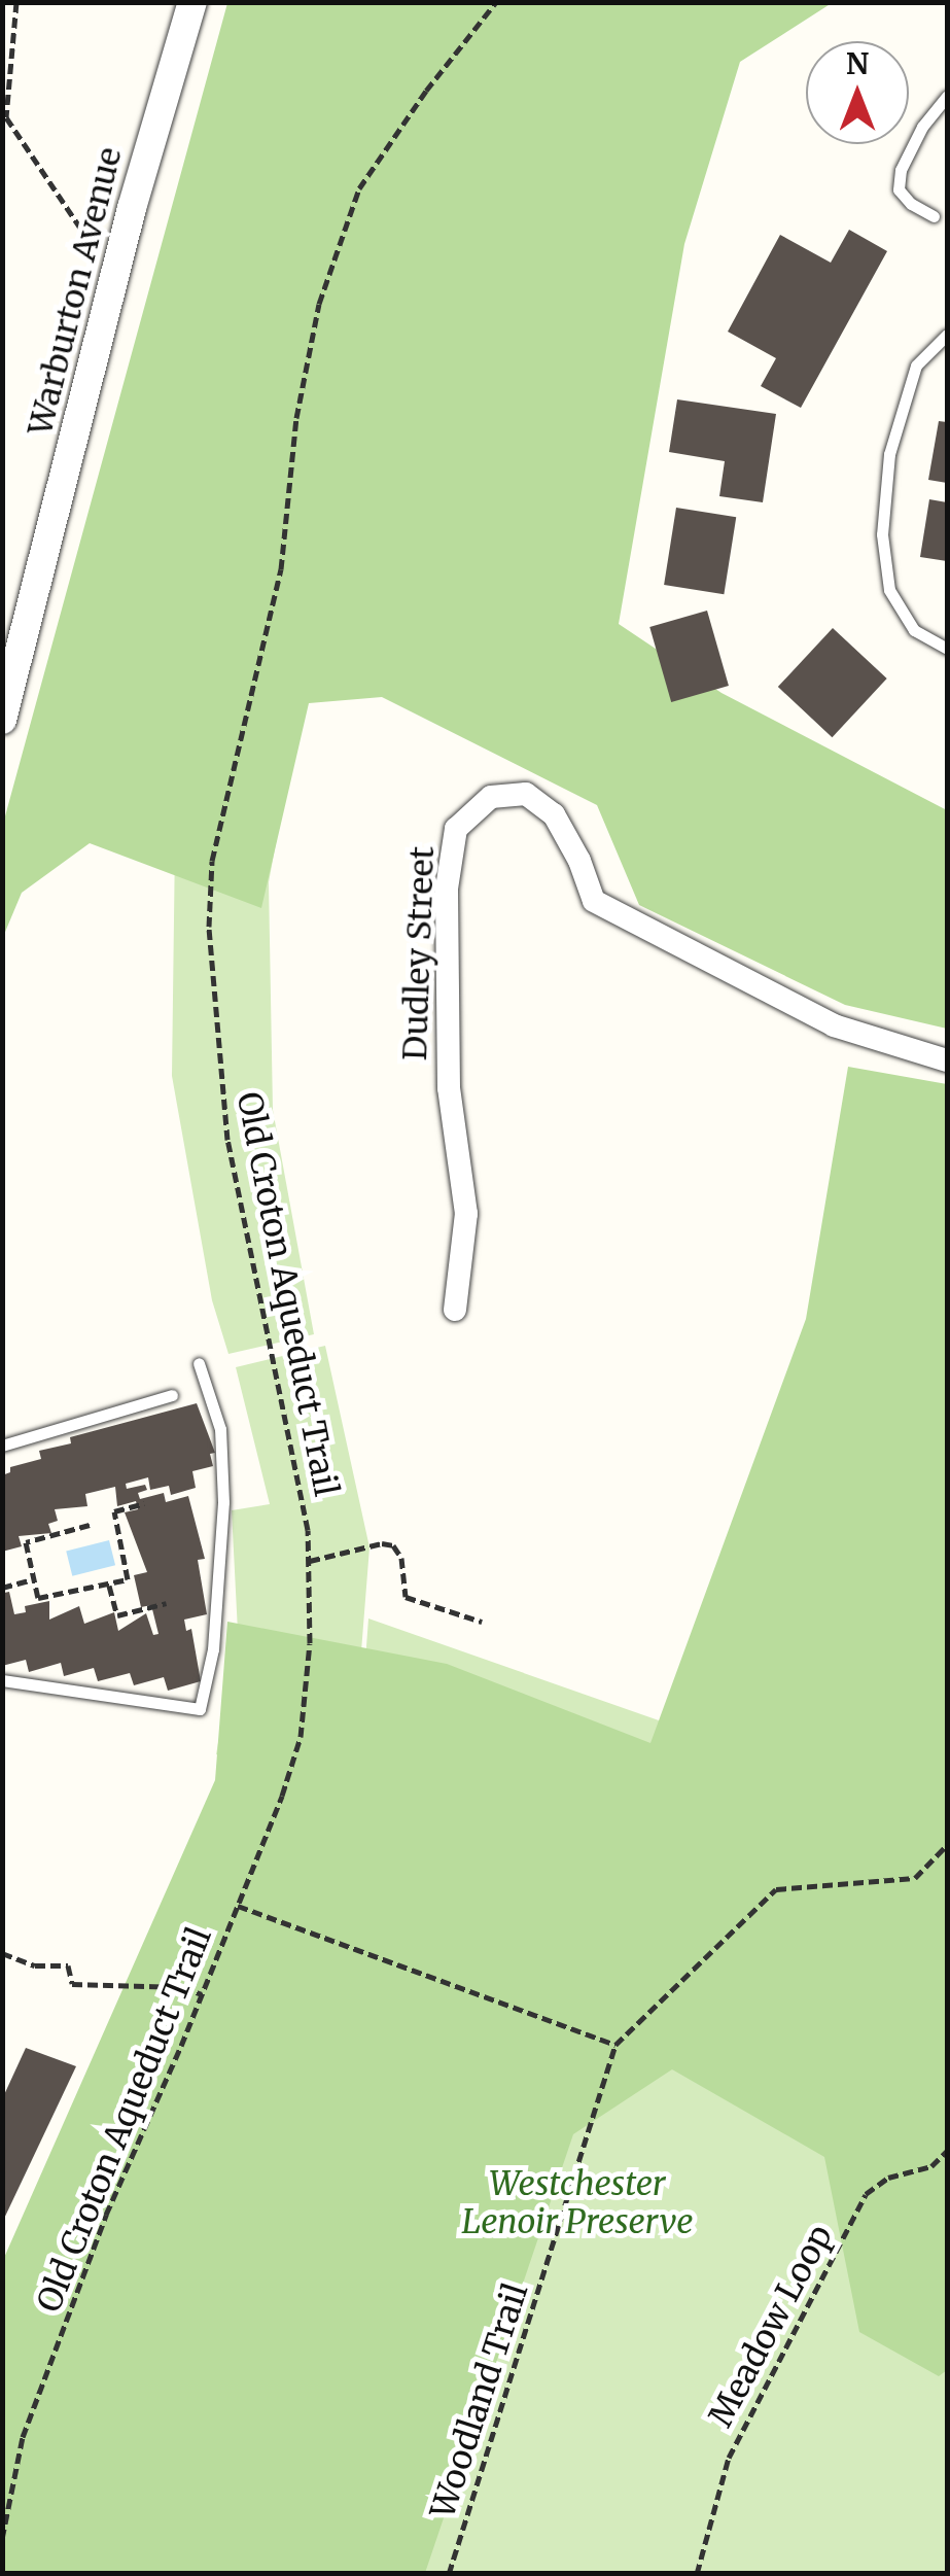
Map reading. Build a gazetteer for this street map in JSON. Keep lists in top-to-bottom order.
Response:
{
  "streets": {
    "street": ["Warburton Avenue", "Dudley Street"],
    "path": ["Old Croton Aqueduct Trail", "Meadow Loop", "Woodland Trail"]
  },
  "parks": ["Westchester Lenoir Preserve"],
  "north": "top"
}
